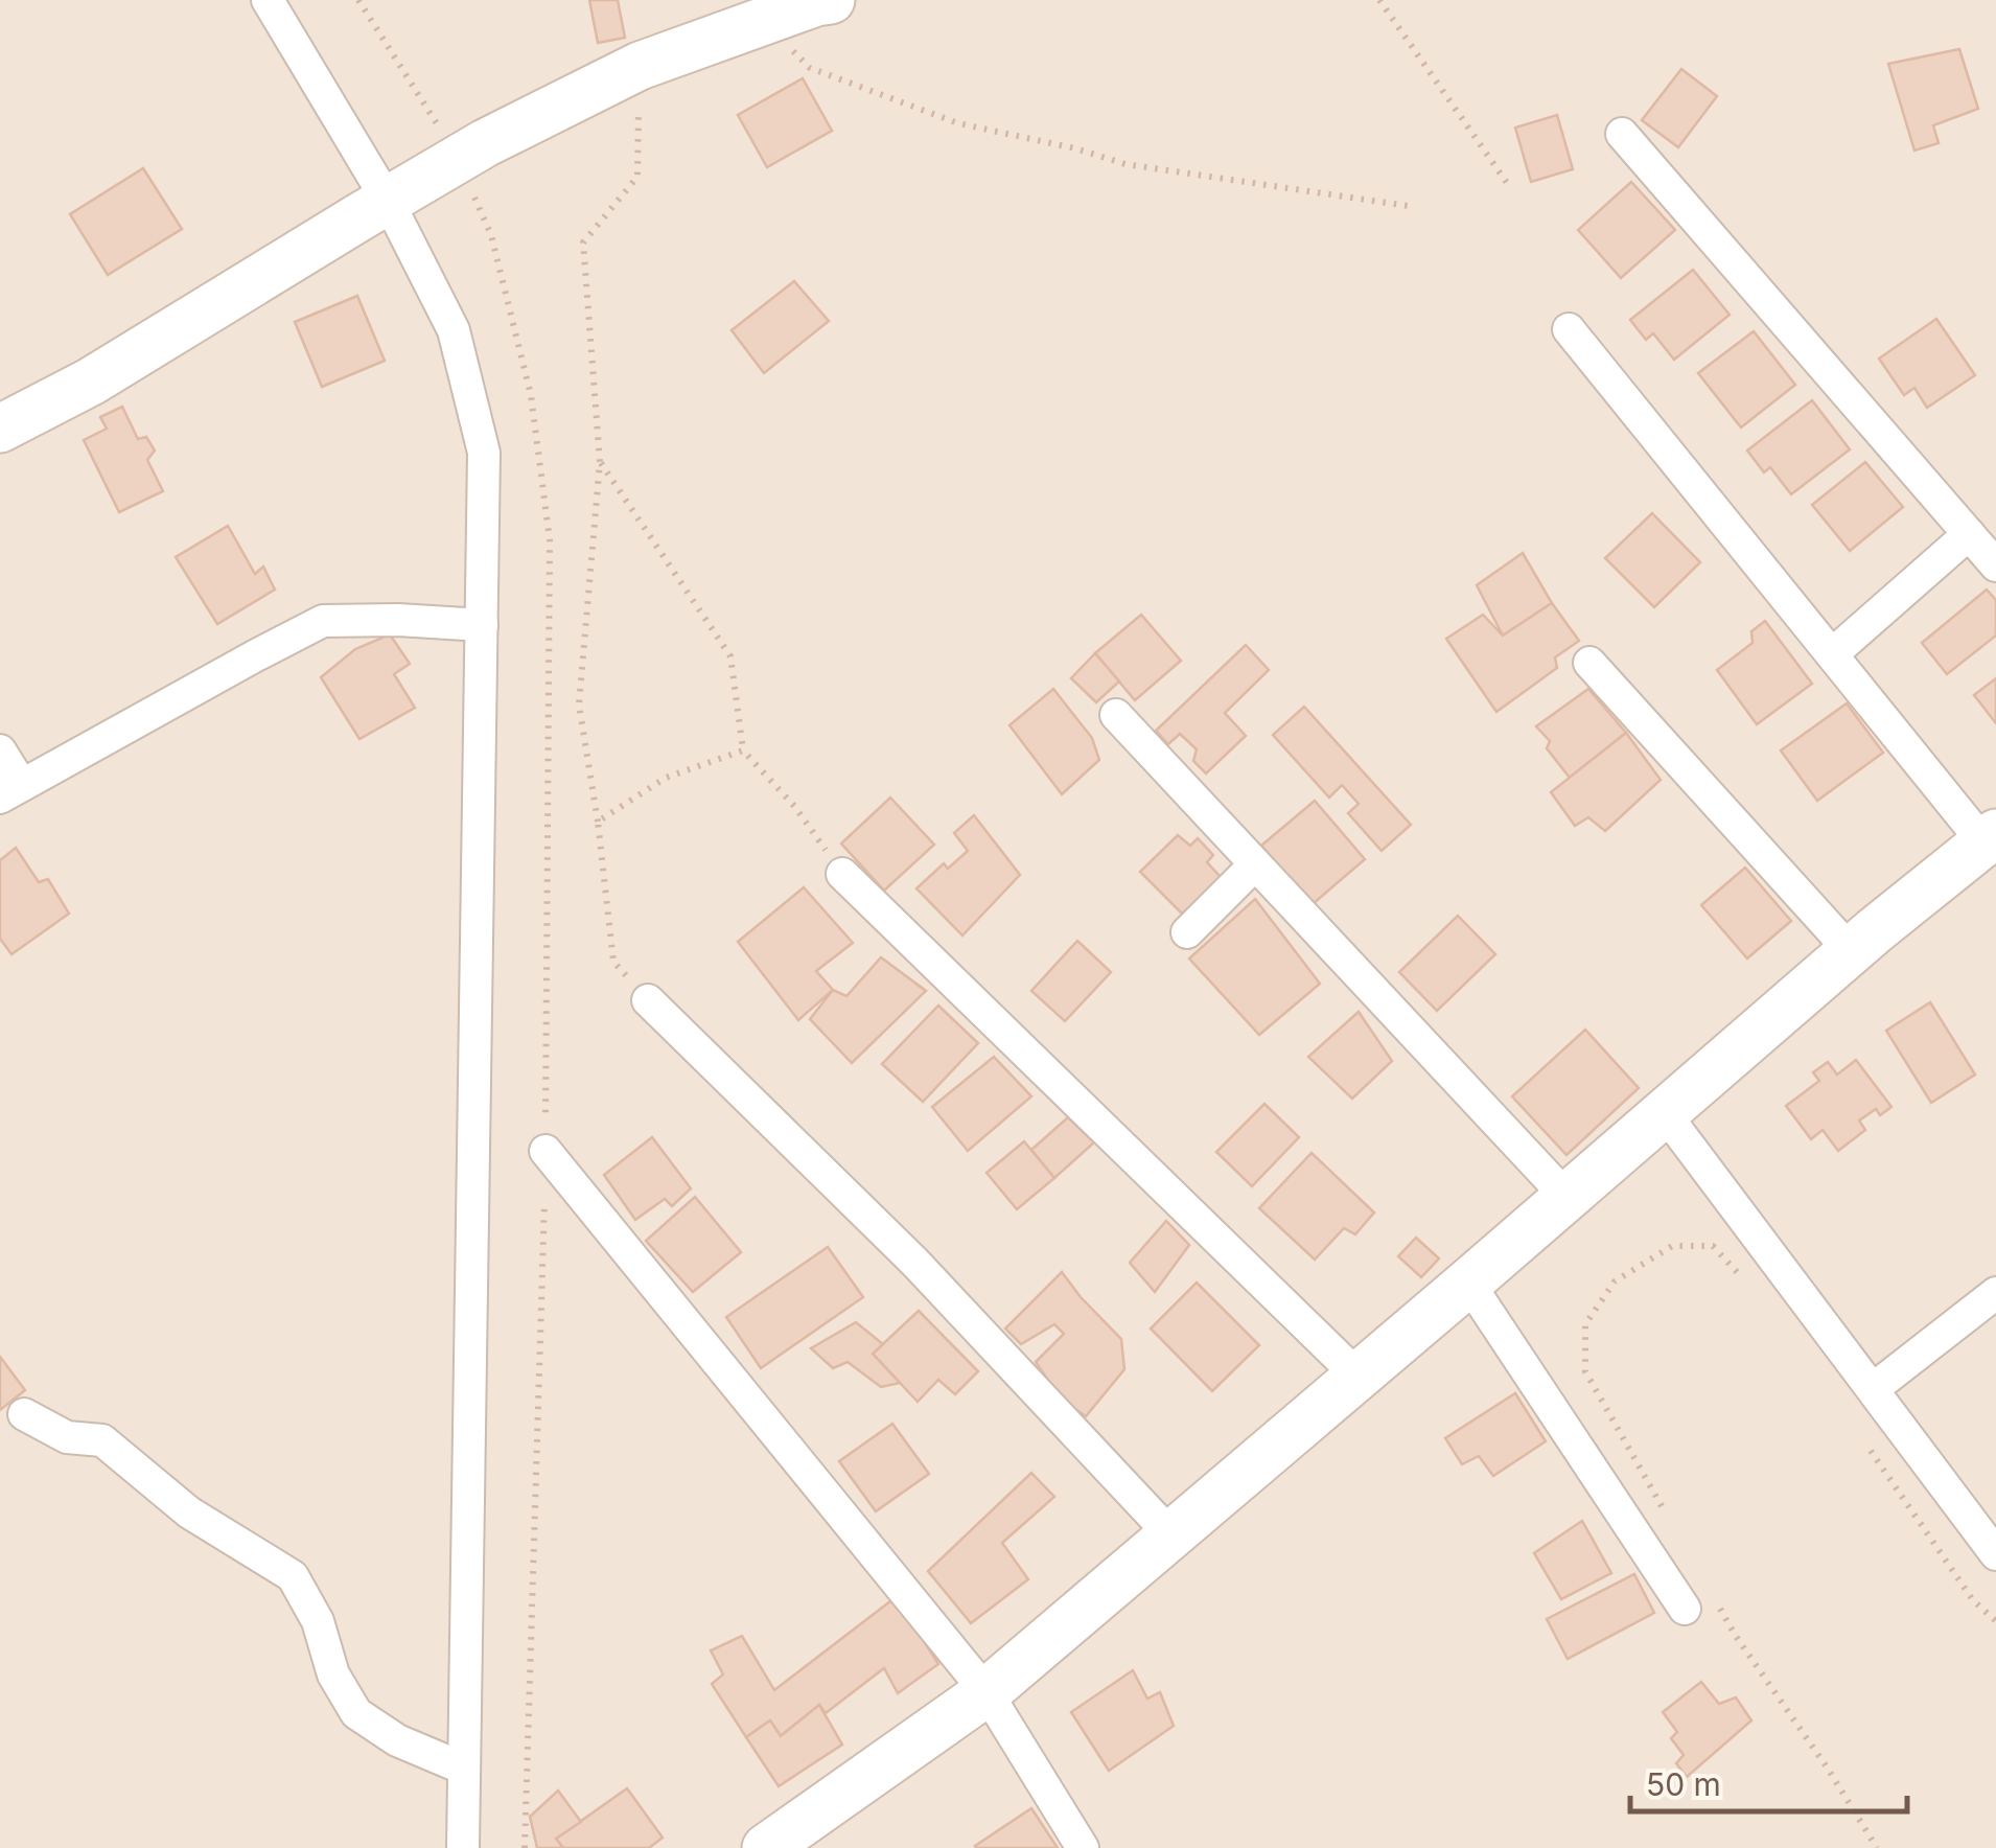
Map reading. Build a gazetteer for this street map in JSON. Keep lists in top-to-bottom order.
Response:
{
  "scale_bar": "50 m"
}
